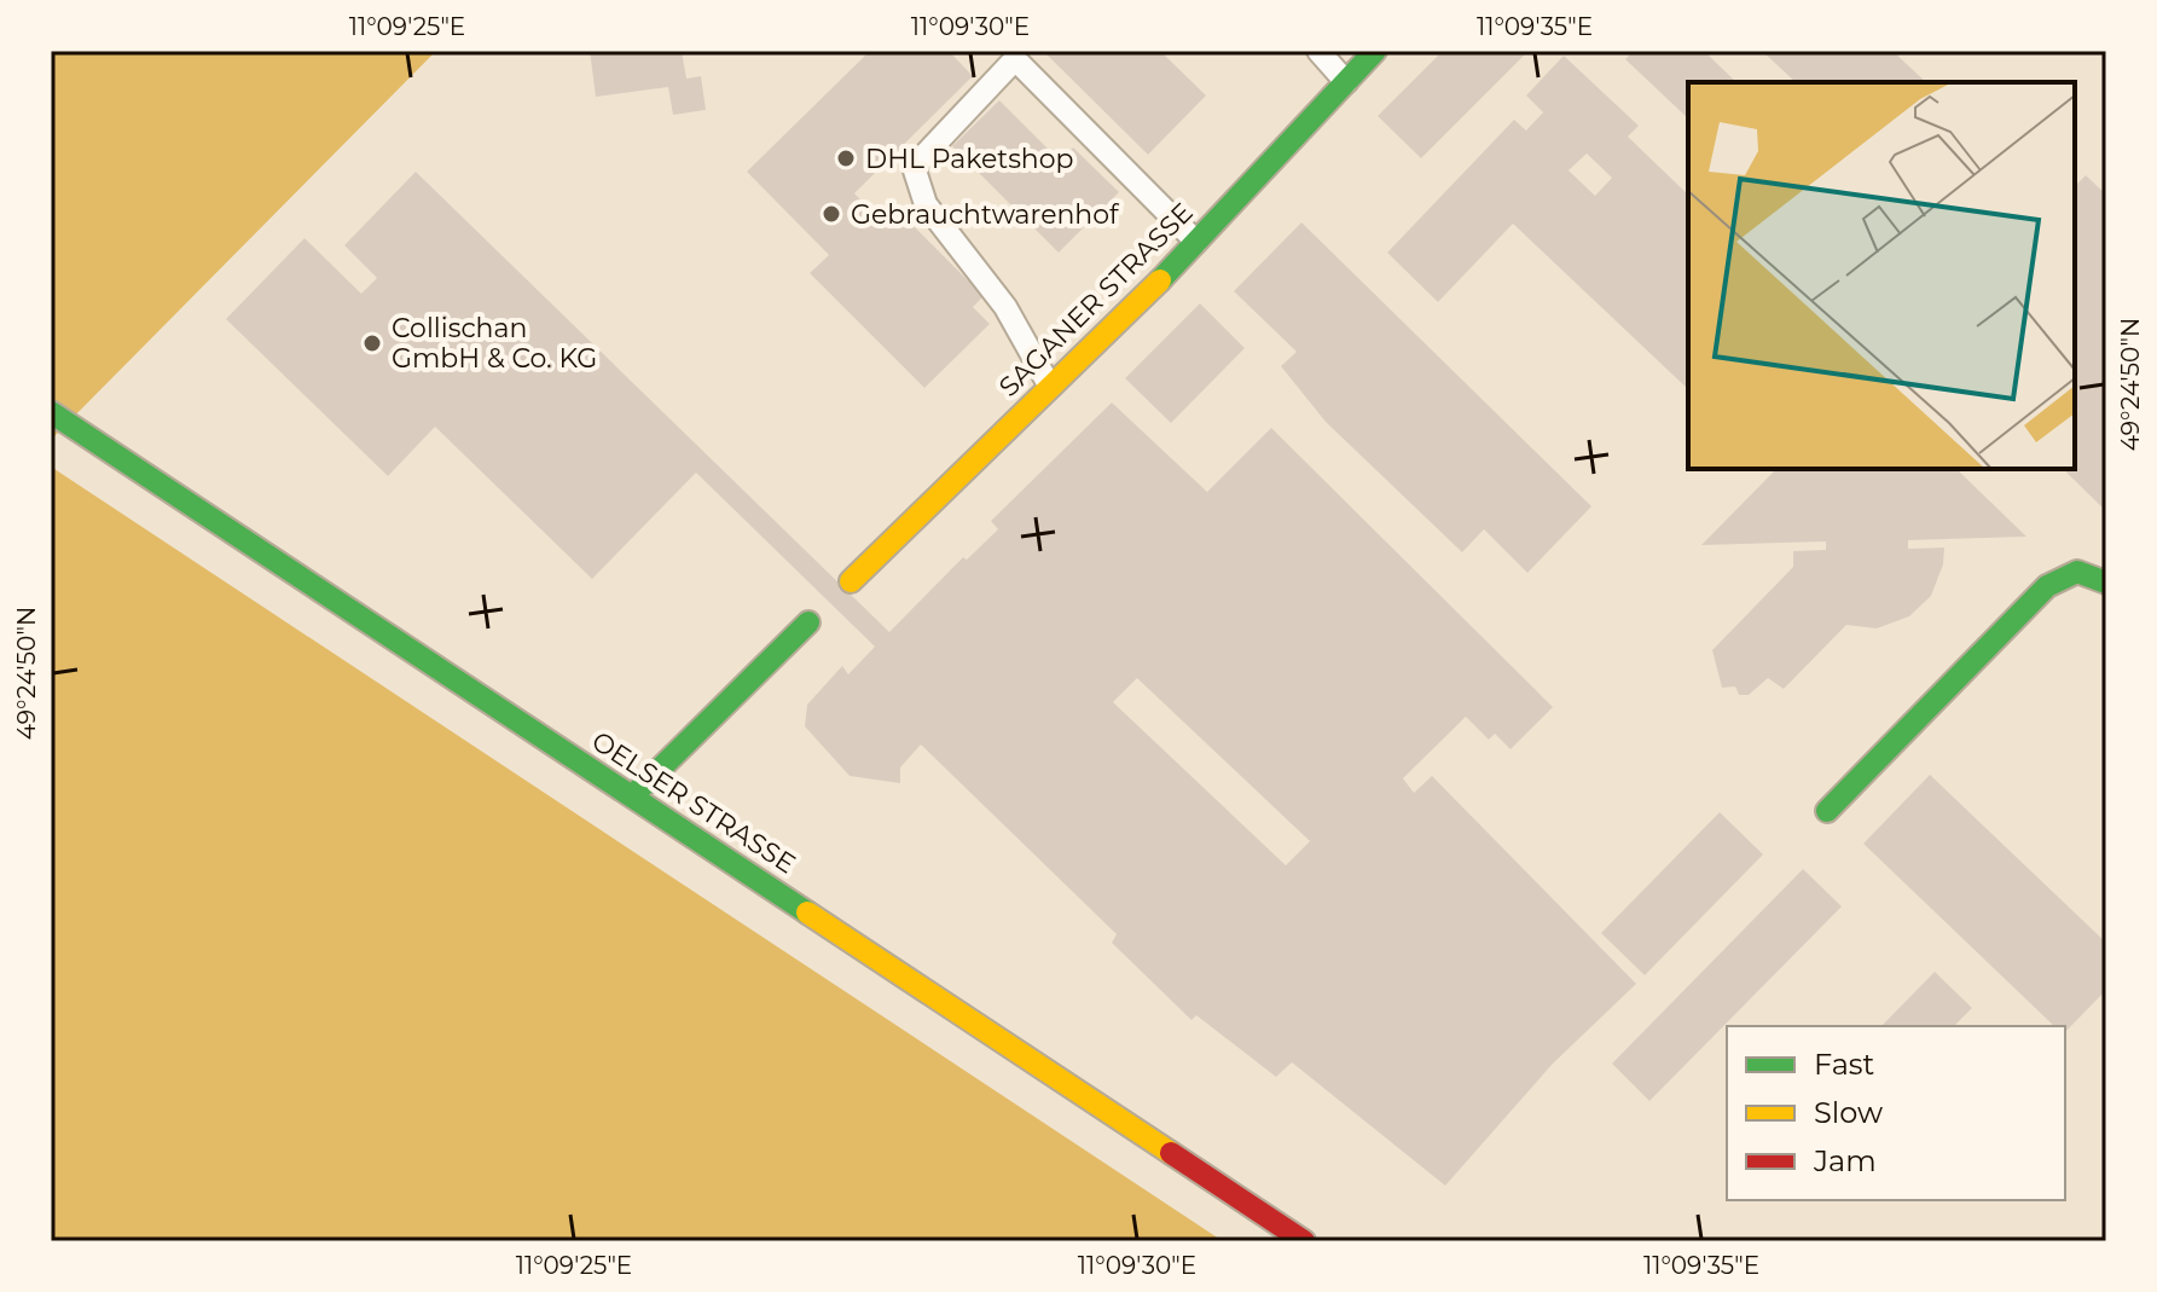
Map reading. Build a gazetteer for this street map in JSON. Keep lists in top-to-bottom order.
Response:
{
  "streets": {
    "main road": ["SAGANER STRASSE", "OELSER STRASSE"]
  },
  "places": ["DHL Paketshop", "Gebrauchtwarenhof", "Collischan GmbH & Co. KG"],
  "legend": ["Fast", "Slow", "Jam"],
  "coordinates": [
    "11°09'25\"E",
    "11°09'30\"E",
    "11°09'35\"E",
    "49°24'50\"N"
  ]
}
